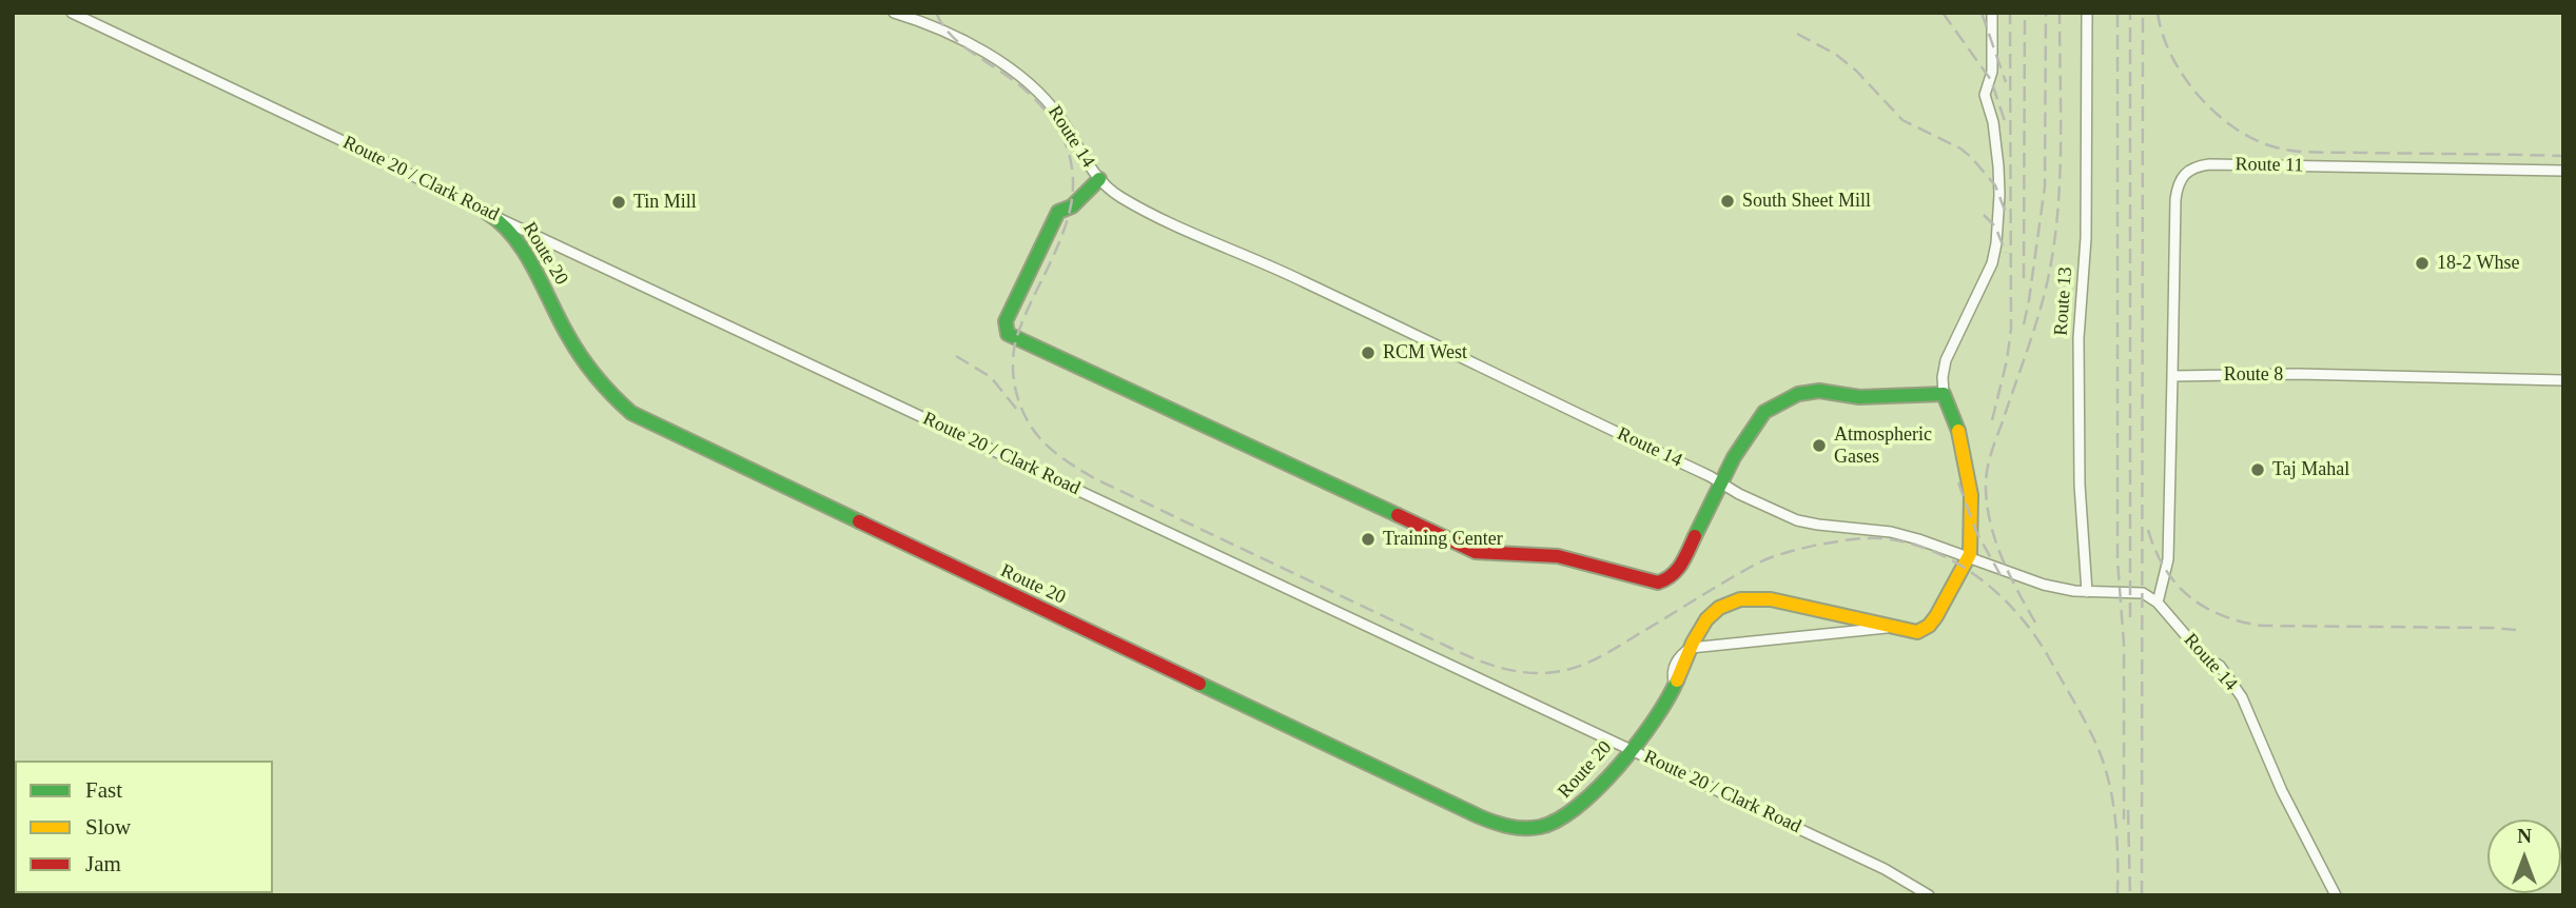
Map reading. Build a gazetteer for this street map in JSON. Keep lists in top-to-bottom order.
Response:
{
  "streets": {
    "street": [
      "Route 14",
      "Route 11",
      "Route 20 / Clark Road",
      "Route 20",
      "Route 13",
      "Route 8"
    ]
  },
  "crossings": [
    ["Route 14", "Route 13"],
    ["Route 11", "Route 8"],
    ["Route 20 / Clark Road", "Route 20"]
  ],
  "places": [
    "South Sheet Mill",
    "Tin Mill",
    "18-2 Whse",
    "RCM West",
    "Atmospheric Gases",
    "Taj Mahal",
    "Training Center"
  ],
  "legend": ["Fast", "Slow", "Jam"],
  "north": "top"
}
